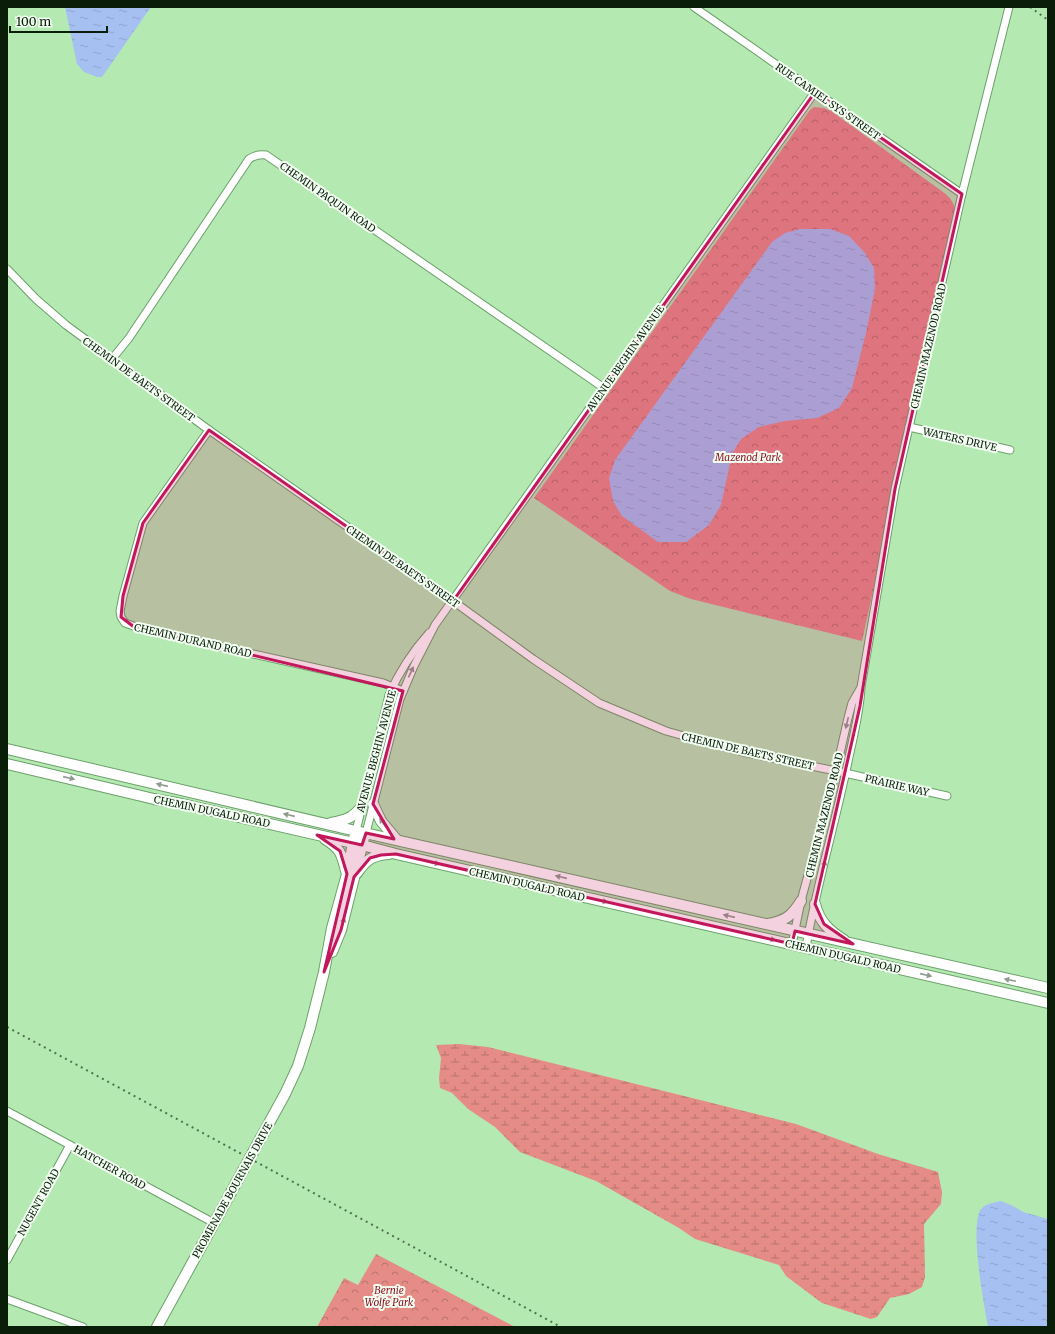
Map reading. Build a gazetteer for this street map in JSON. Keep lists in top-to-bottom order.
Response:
{
  "streets": {
    "main road": ["AVENUE BEGHIN AVENUE", "CHEMIN DUGALD ROAD", "PROMENADE BOURNAIS DRIVE"],
    "street": [
      "RUE CAMIEL SYS STREET",
      "CHEMIN PAQUIN ROAD",
      "CHEMIN MAZENOD ROAD",
      "CHEMIN DE BAETS STREET",
      "WATERS DRIVE",
      "CHEMIN DURAND ROAD",
      "PRAIRIE WAY",
      "HATCHER ROAD",
      "NUGENT ROAD"
    ]
  },
  "crossings": [
    ["RUE CAMIEL SYS STREET", "CHEMIN MAZENOD ROAD"],
    ["RUE CAMIEL SYS STREET", "AVENUE BEGHIN AVENUE"],
    ["CHEMIN PAQUIN ROAD", "AVENUE BEGHIN AVENUE"],
    ["CHEMIN PAQUIN ROAD", "CHEMIN DE BAETS STREET"],
    ["CHEMIN MAZENOD ROAD", "CHEMIN DE BAETS STREET"],
    ["CHEMIN MAZENOD ROAD", "WATERS DRIVE"],
    ["CHEMIN MAZENOD ROAD", "PRAIRIE WAY"],
    ["CHEMIN MAZENOD ROAD", "CHEMIN DUGALD ROAD"],
    ["AVENUE BEGHIN AVENUE", "CHEMIN DE BAETS STREET"],
    ["AVENUE BEGHIN AVENUE", "CHEMIN DURAND ROAD"],
    ["AVENUE BEGHIN AVENUE", "CHEMIN DUGALD ROAD"],
    ["CHEMIN DE BAETS STREET", "CHEMIN DURAND ROAD"],
    ["CHEMIN DE BAETS STREET", "PRAIRIE WAY"],
    ["HATCHER ROAD", "PROMENADE BOURNAIS DRIVE"],
    ["HATCHER ROAD", "NUGENT ROAD"]
  ],
  "parks": ["Mazenod Park", "Bernie Wolfe Park"],
  "scale_bar": "100 m"
}
